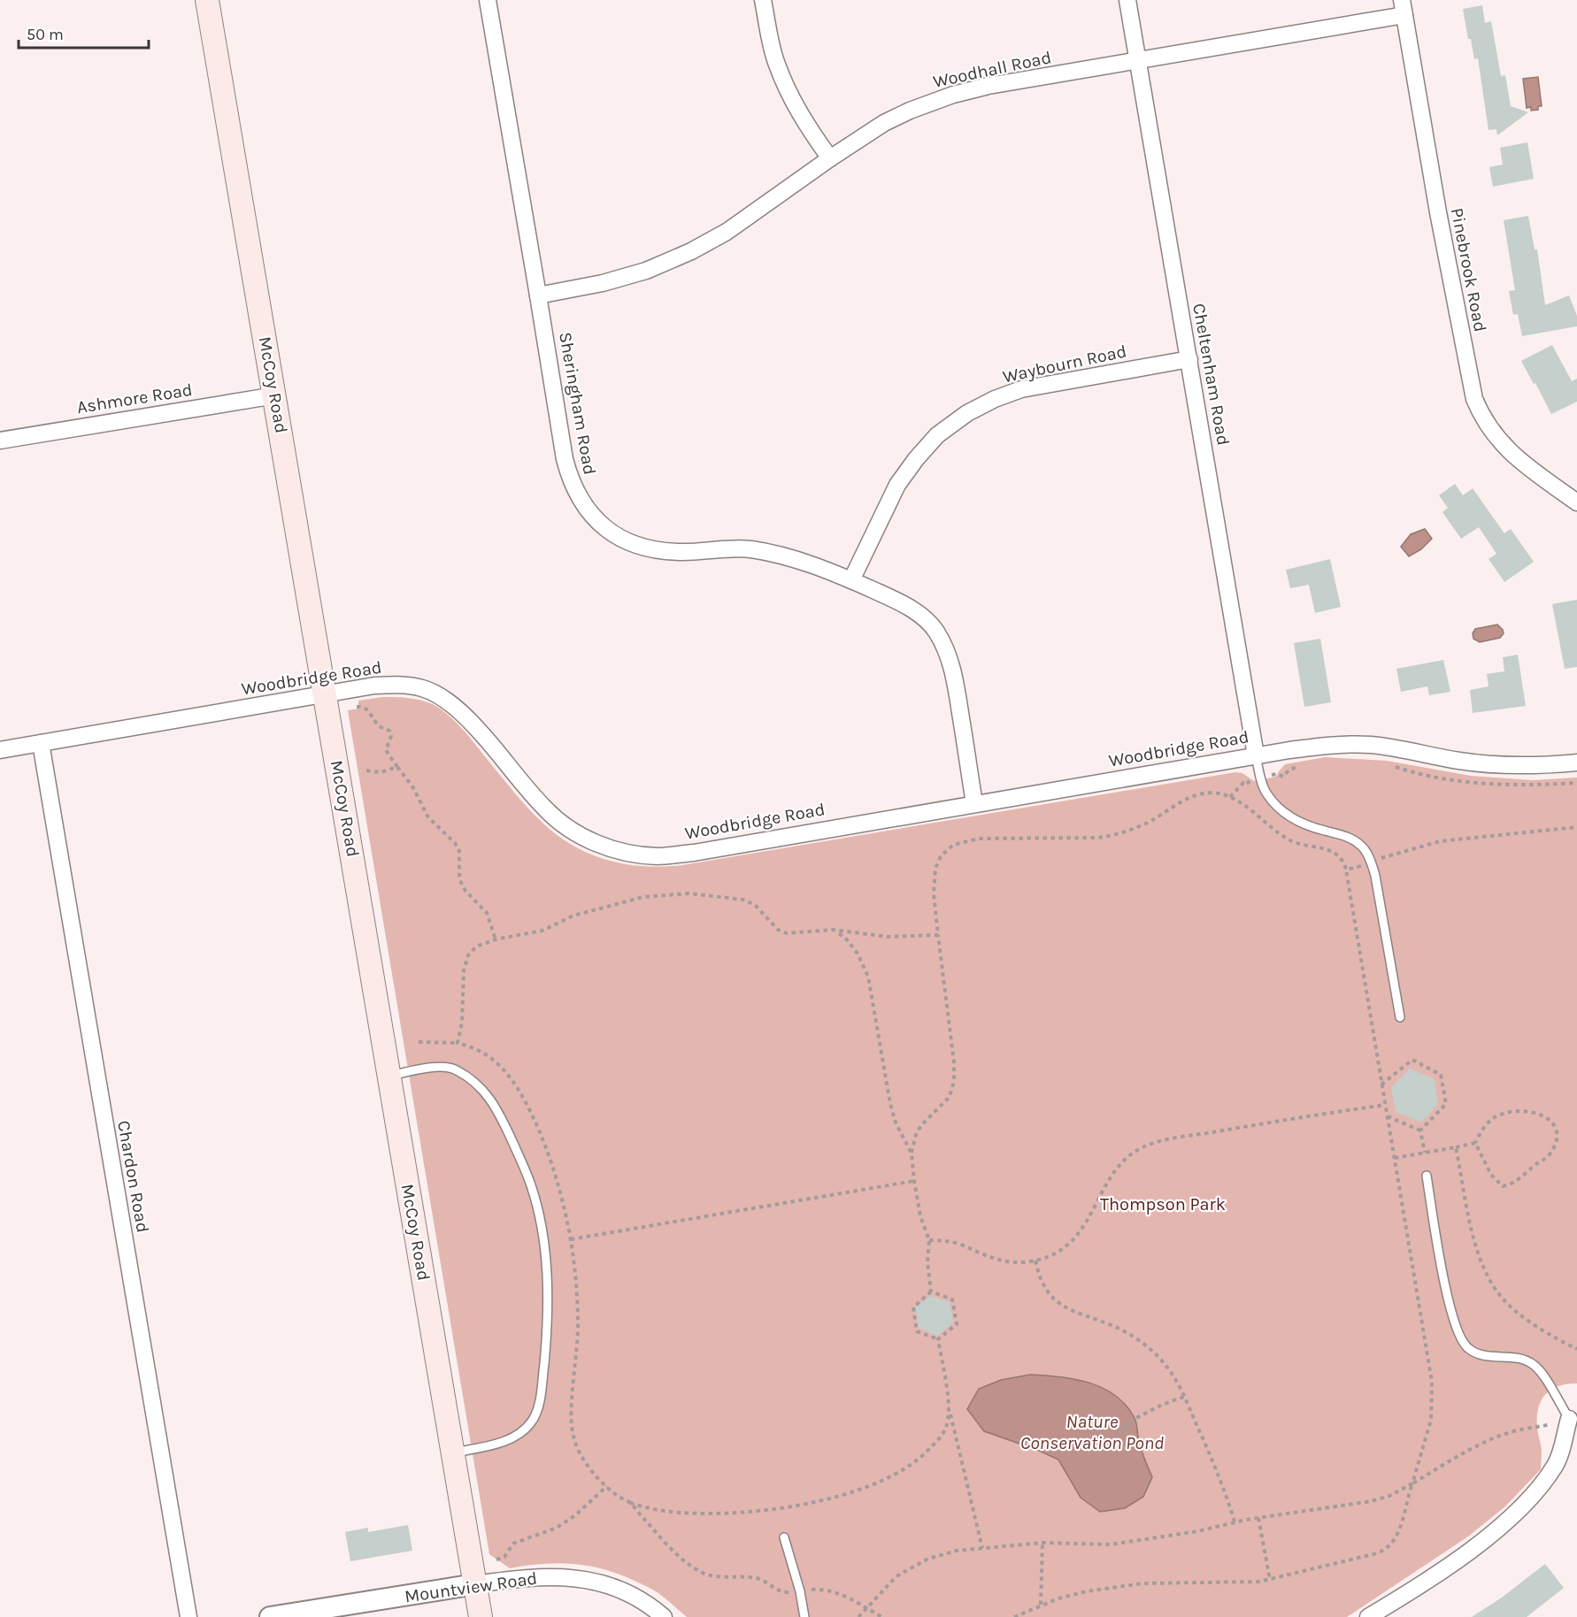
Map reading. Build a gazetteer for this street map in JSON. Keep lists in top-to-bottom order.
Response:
{
  "streets": {
    "main road": ["McCoy Road"],
    "street": [
      "Woodhall Road",
      "Pinebrook Road",
      "Waybourn Road",
      "Cheltenham Road",
      "Ashmore Road",
      "Sheringham Road",
      "Woodbridge Road",
      "Chardon Road",
      "Mountview Road"
    ]
  },
  "crossings": [
    ["Woodhall Road", "Pinebrook Road"],
    ["Woodhall Road", "Cheltenham Road"],
    ["Woodhall Road", "Sheringham Road"],
    ["Waybourn Road", "Cheltenham Road"],
    ["Waybourn Road", "Sheringham Road"],
    ["Cheltenham Road", "Woodbridge Road"],
    ["McCoy Road", "Ashmore Road"],
    ["McCoy Road", "Woodbridge Road"],
    ["McCoy Road", "Mountview Road"],
    ["Sheringham Road", "Woodbridge Road"],
    ["Woodbridge Road", "Chardon Road"]
  ],
  "water": ["Nature Conservation Pond"],
  "parks": ["Thompson Park"],
  "scale_bar": "50 m"
}
